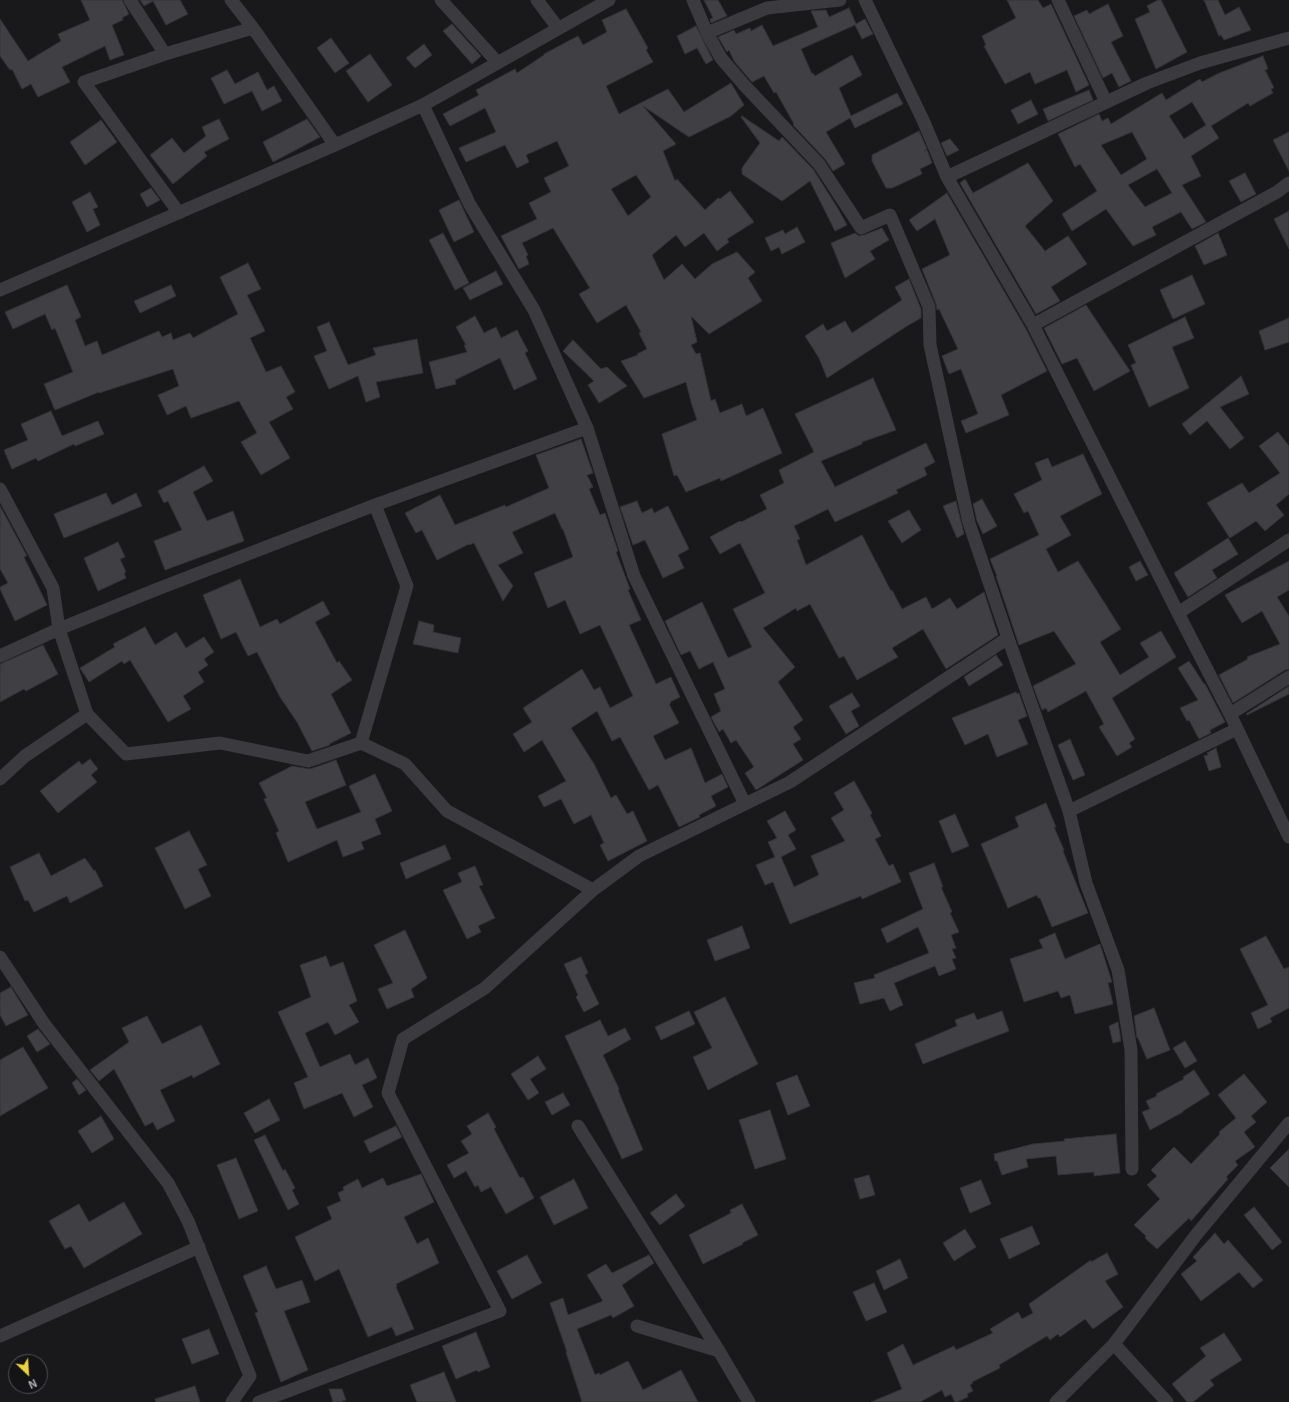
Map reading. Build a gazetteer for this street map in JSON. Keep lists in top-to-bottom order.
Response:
{
  "north": "bottom right"
}
